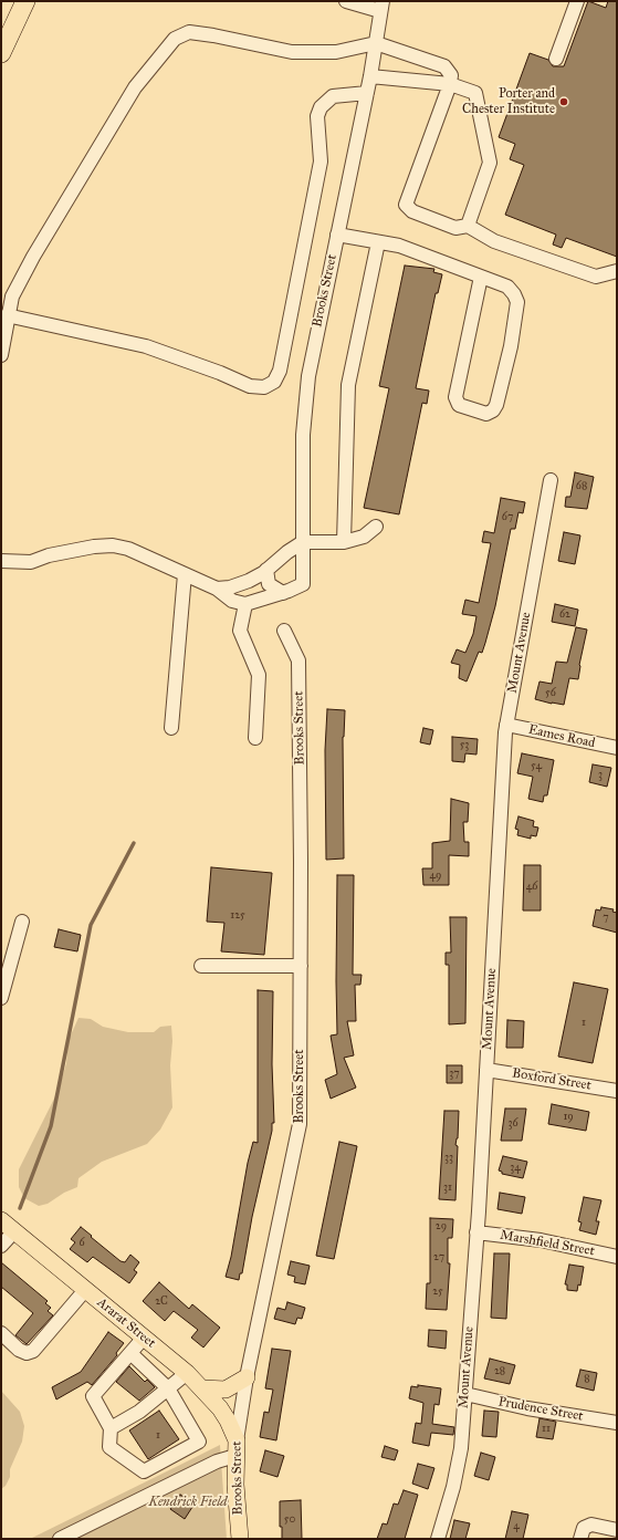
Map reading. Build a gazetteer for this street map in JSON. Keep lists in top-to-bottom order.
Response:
{
  "streets": {
    "main road": ["Brooks Street", "Ararat Street"],
    "street": [
      "Mount Avenue",
      "Eames Road",
      "Boxford Street",
      "Marshfield Street",
      "Prudence Street"
    ]
  },
  "crossings": [
    ["Brooks Street", "Ararat Street"],
    ["Mount Avenue", "Eames Road"],
    ["Mount Avenue", "Boxford Street"],
    ["Mount Avenue", "Marshfield Street"],
    ["Mount Avenue", "Prudence Street"]
  ],
  "parks": ["Kendrick Field"],
  "places": ["Porter and Chester Institute"],
  "house_numbers": [
    "68",
    "67",
    "62",
    "56",
    "53",
    "54",
    "3",
    "49",
    "46",
    "125",
    "7",
    "1",
    "37",
    "19",
    "36",
    "33",
    "34",
    "31",
    "29",
    "6",
    "27",
    "25",
    "2C",
    "28",
    "8",
    "11",
    "1",
    "50",
    "4"
  ]
}
